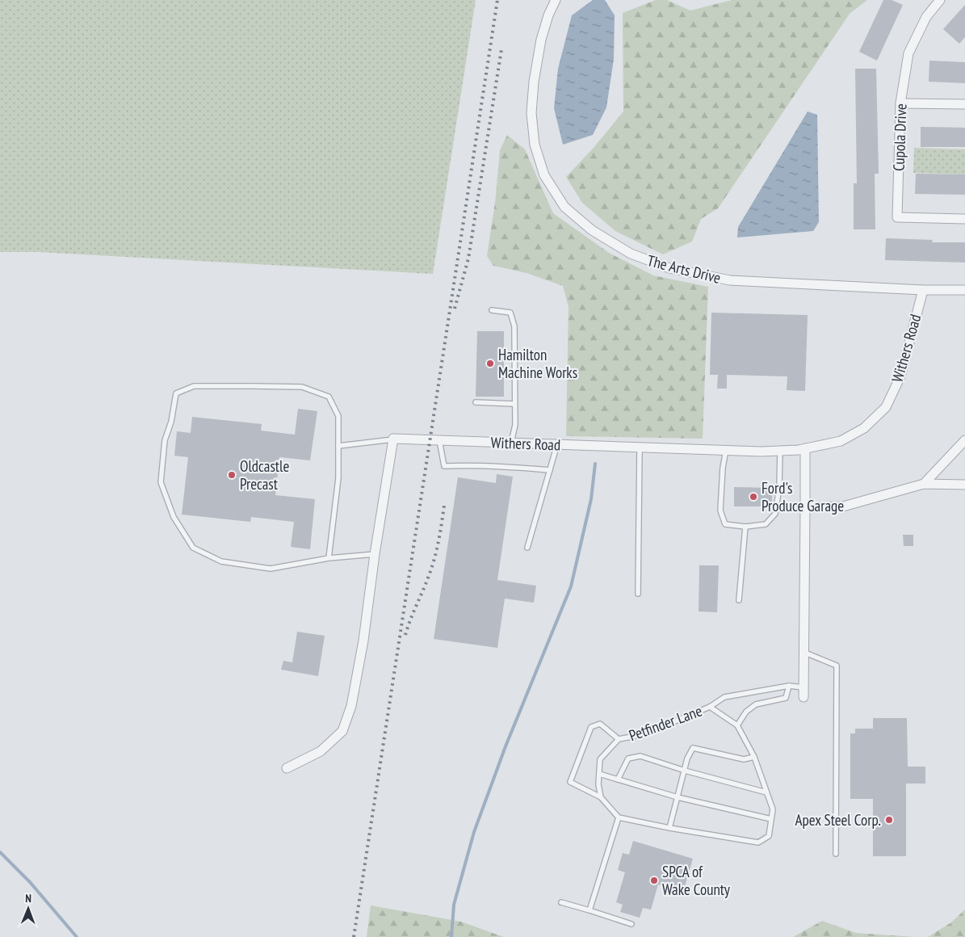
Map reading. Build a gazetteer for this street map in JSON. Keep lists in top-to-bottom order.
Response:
{
  "streets": {
    "street": ["Cupola Drive", "The Arts Drive", "Withers Road"],
    "lane": ["Petfinder Lane"]
  },
  "crossings": [
    ["The Arts Drive", "Withers Road"]
  ],
  "places": [
    "Hamilton Machine Works",
    "Oldcastle Precast",
    "Ford's Produce Garage",
    "Apex Steel Corp.",
    "SPCA of Wake County"
  ],
  "north": "top"
}
